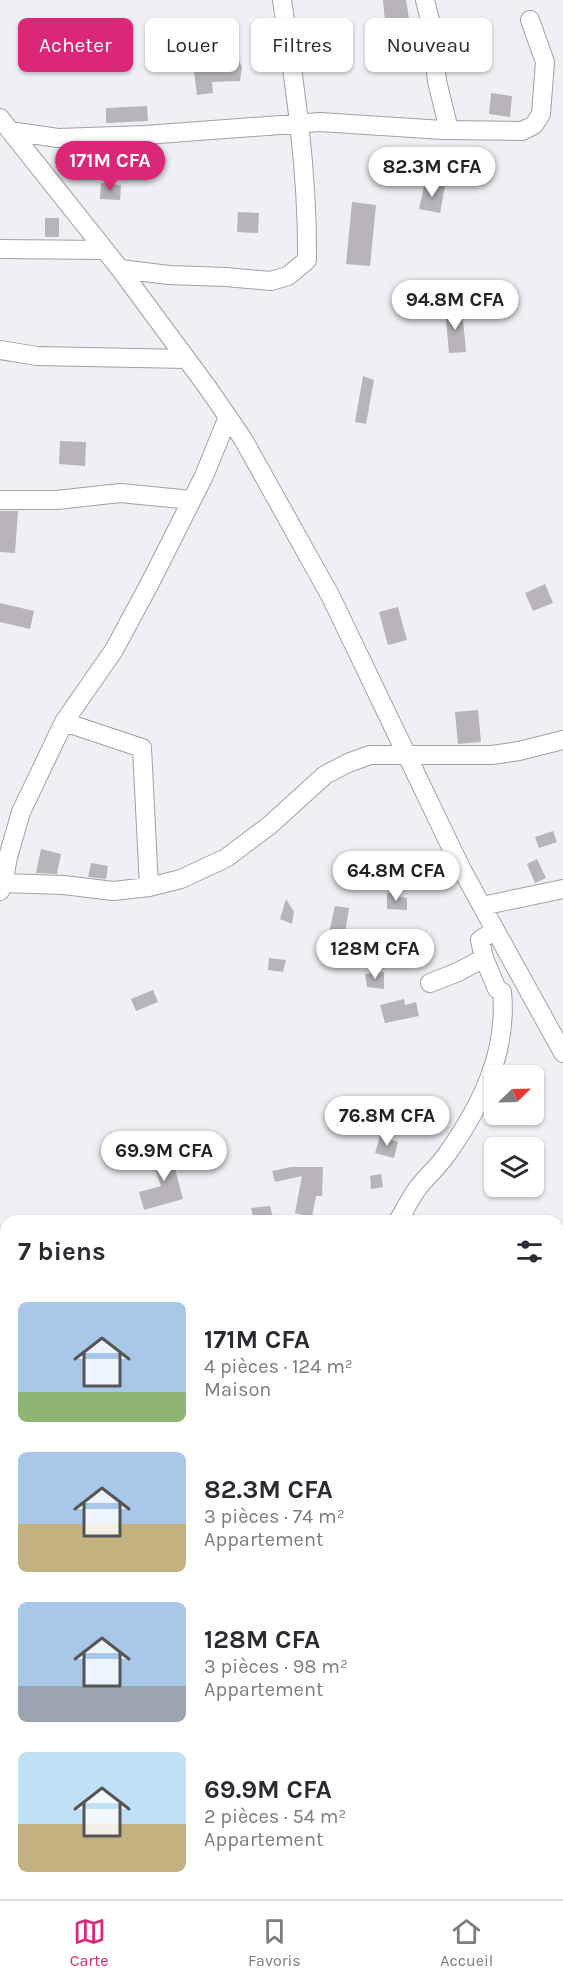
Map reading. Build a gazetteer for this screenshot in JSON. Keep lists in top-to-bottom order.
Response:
{
  "north": "top right",
  "page": {
    "chip": [
      "Acheter",
      "Louer",
      "Filtres",
      "Nouveau"
    ],
    "price": [
      "171M CFA",
      "82.3M CFA",
      "94.8M CFA",
      "64.8M CFA",
      "128M CFA",
      "76.8M CFA",
      "69.9M CFA"
    ],
    "heading": "7 biens",
    "list": [
      {
        "name": "171M CFA",
        "note": "4 pièces · 124 m² · Maison"
      },
      {
        "name": "82.3M CFA",
        "note": "3 pièces · 74 m² · Appartement"
      },
      {
        "name": "128M CFA",
        "note": "3 pièces · 98 m² · Appartement"
      },
      {
        "name": "69.9M CFA",
        "note": "2 pièces · 54 m² · Appartement"
      }
    ],
    "tabs": ["Carte", "Favoris", "Accueil"]
  }
}
